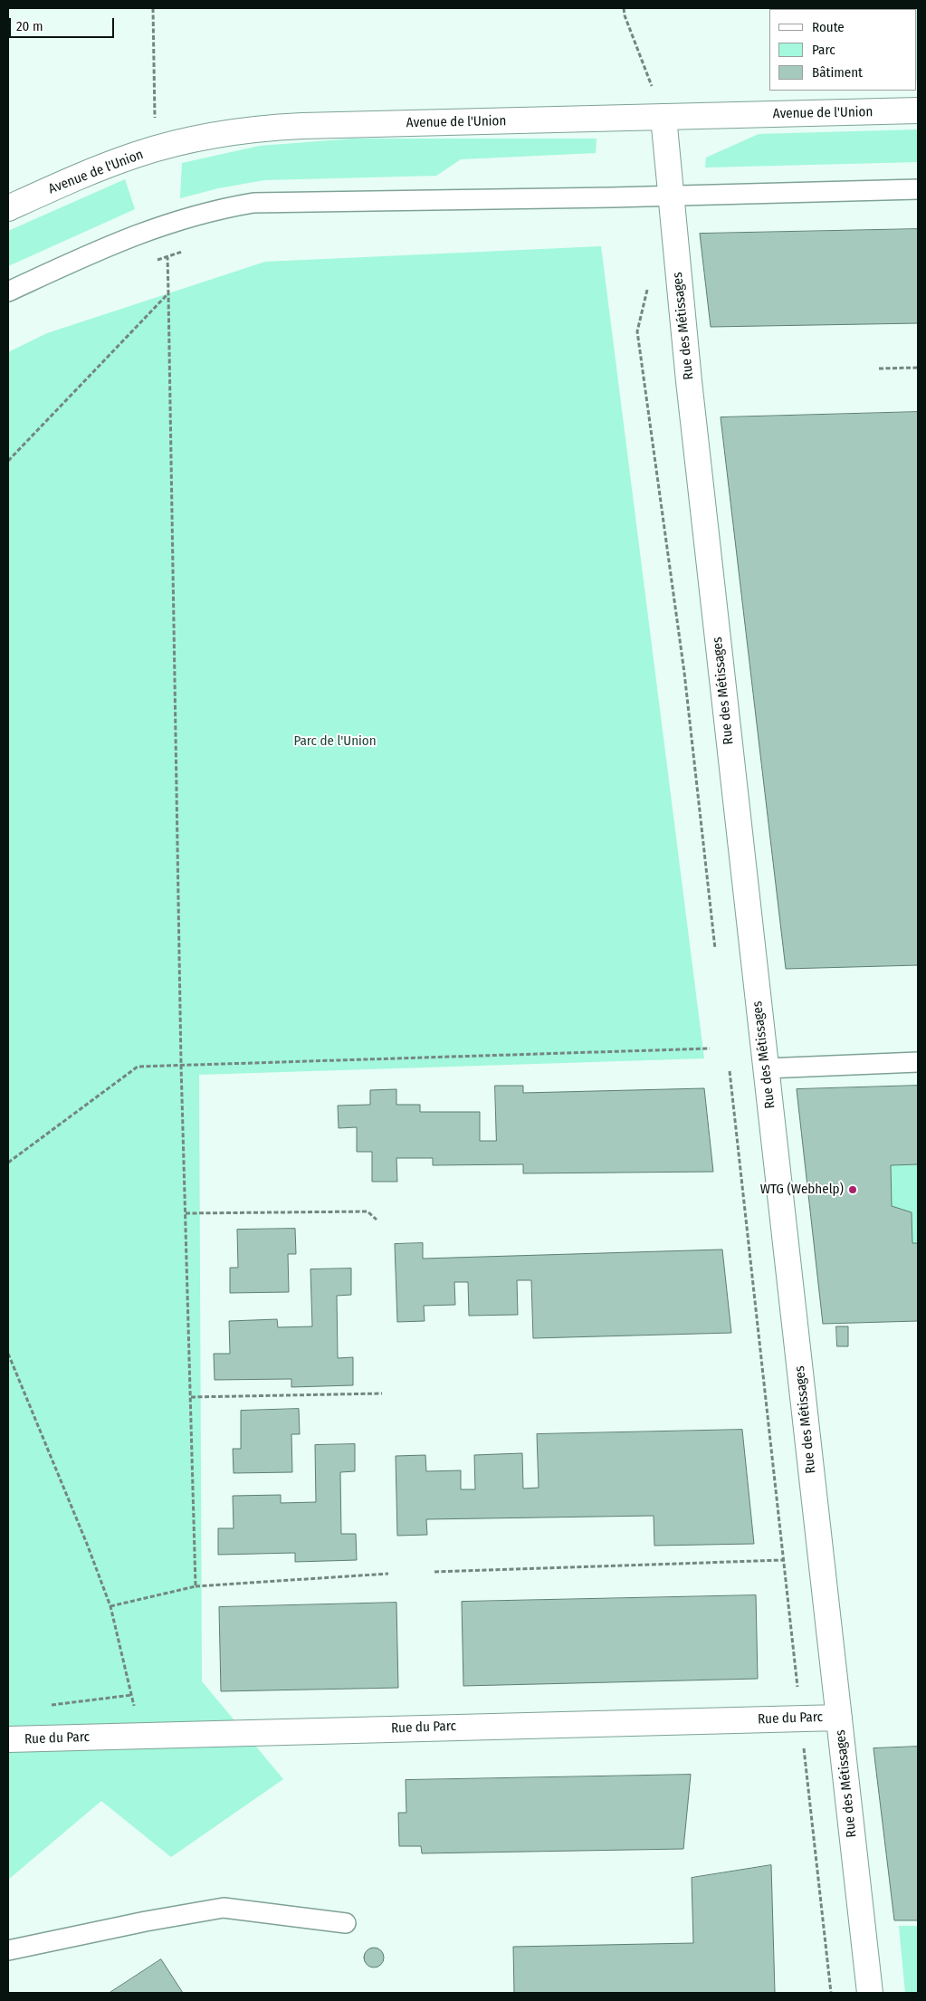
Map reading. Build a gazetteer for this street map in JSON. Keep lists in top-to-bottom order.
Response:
{
  "streets": {
    "street": ["Avenue de l'Union", "Rue des Métissages", "Rue du Parc"]
  },
  "crossings": [
    ["Avenue de l'Union", "Rue des Métissages"],
    ["Rue des Métissages", "Rue du Parc"]
  ],
  "parks": ["Parc de l'Union"],
  "places": ["WTG (Webhelp)"],
  "legend": ["Route", "Parc", "Bâtiment"],
  "scale_bar": "20 m"
}
